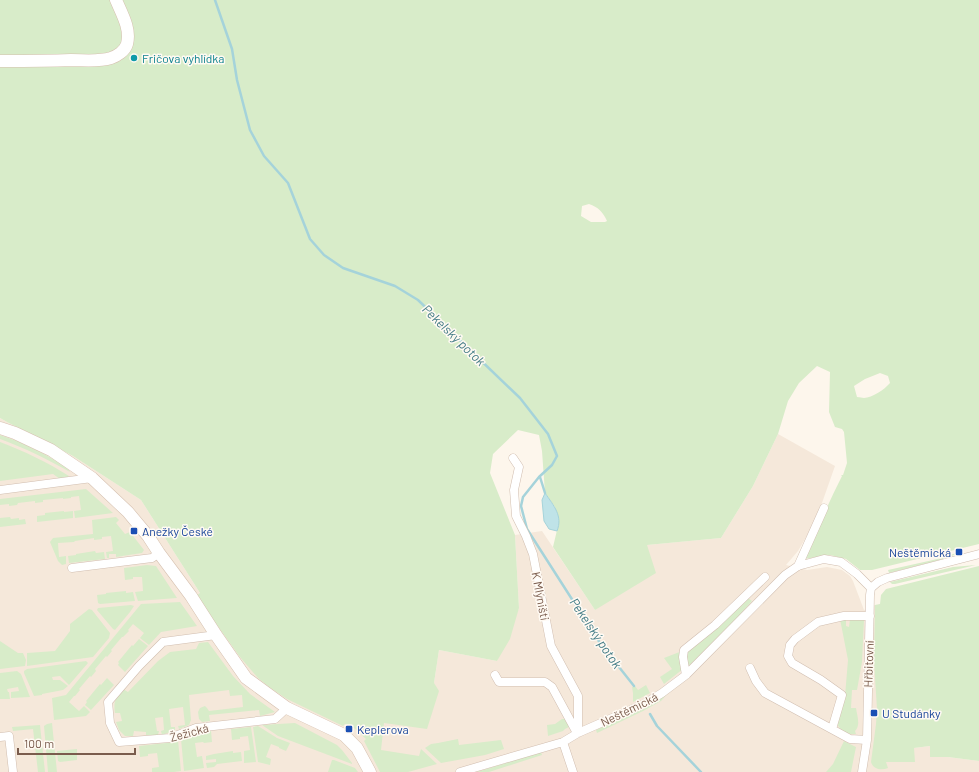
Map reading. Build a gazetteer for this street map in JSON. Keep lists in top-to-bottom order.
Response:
{
  "streets": {
    "street": [
      "K Mlýništi",
      "Hřbitovní",
      "Neštěmická",
      "Žežická"
    ]
  },
  "crossings": [
    ["K Mlýništi", "Neštěmická"],
    ["Hřbitovní", "Neštěmická"]
  ],
  "water": ["Pekelský potok"],
  "places": {
    "other": ["Fričova vyhlídka"],
    "transit": [
      "Anežky České",
      "Neštěmická",
      "U Studánky",
      "Keplerova"
    ]
  },
  "scale_bar": "100 m"
}
